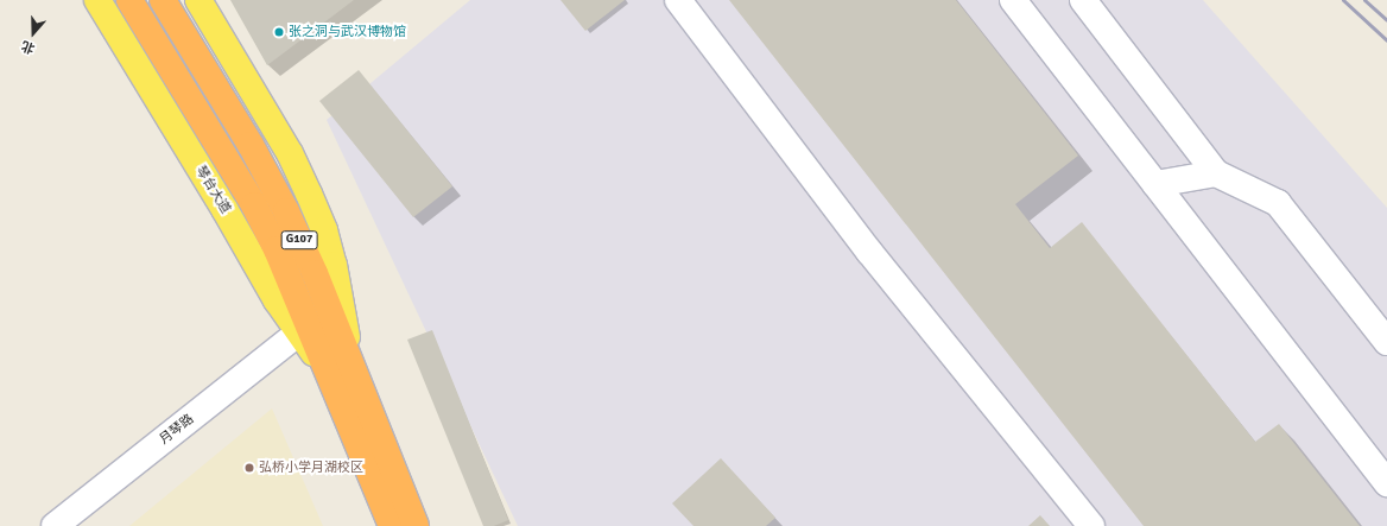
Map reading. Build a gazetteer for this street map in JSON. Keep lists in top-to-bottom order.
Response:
{
  "streets": {
    "highway": ["琴台大道", "G107"],
    "street": ["月琴路"]
  },
  "crossings": [
    ["琴台大道", "月琴路"]
  ],
  "places": ["张之洞与武汉博物馆", "弘桥小学月湖校区"],
  "north": "bottom"
}
